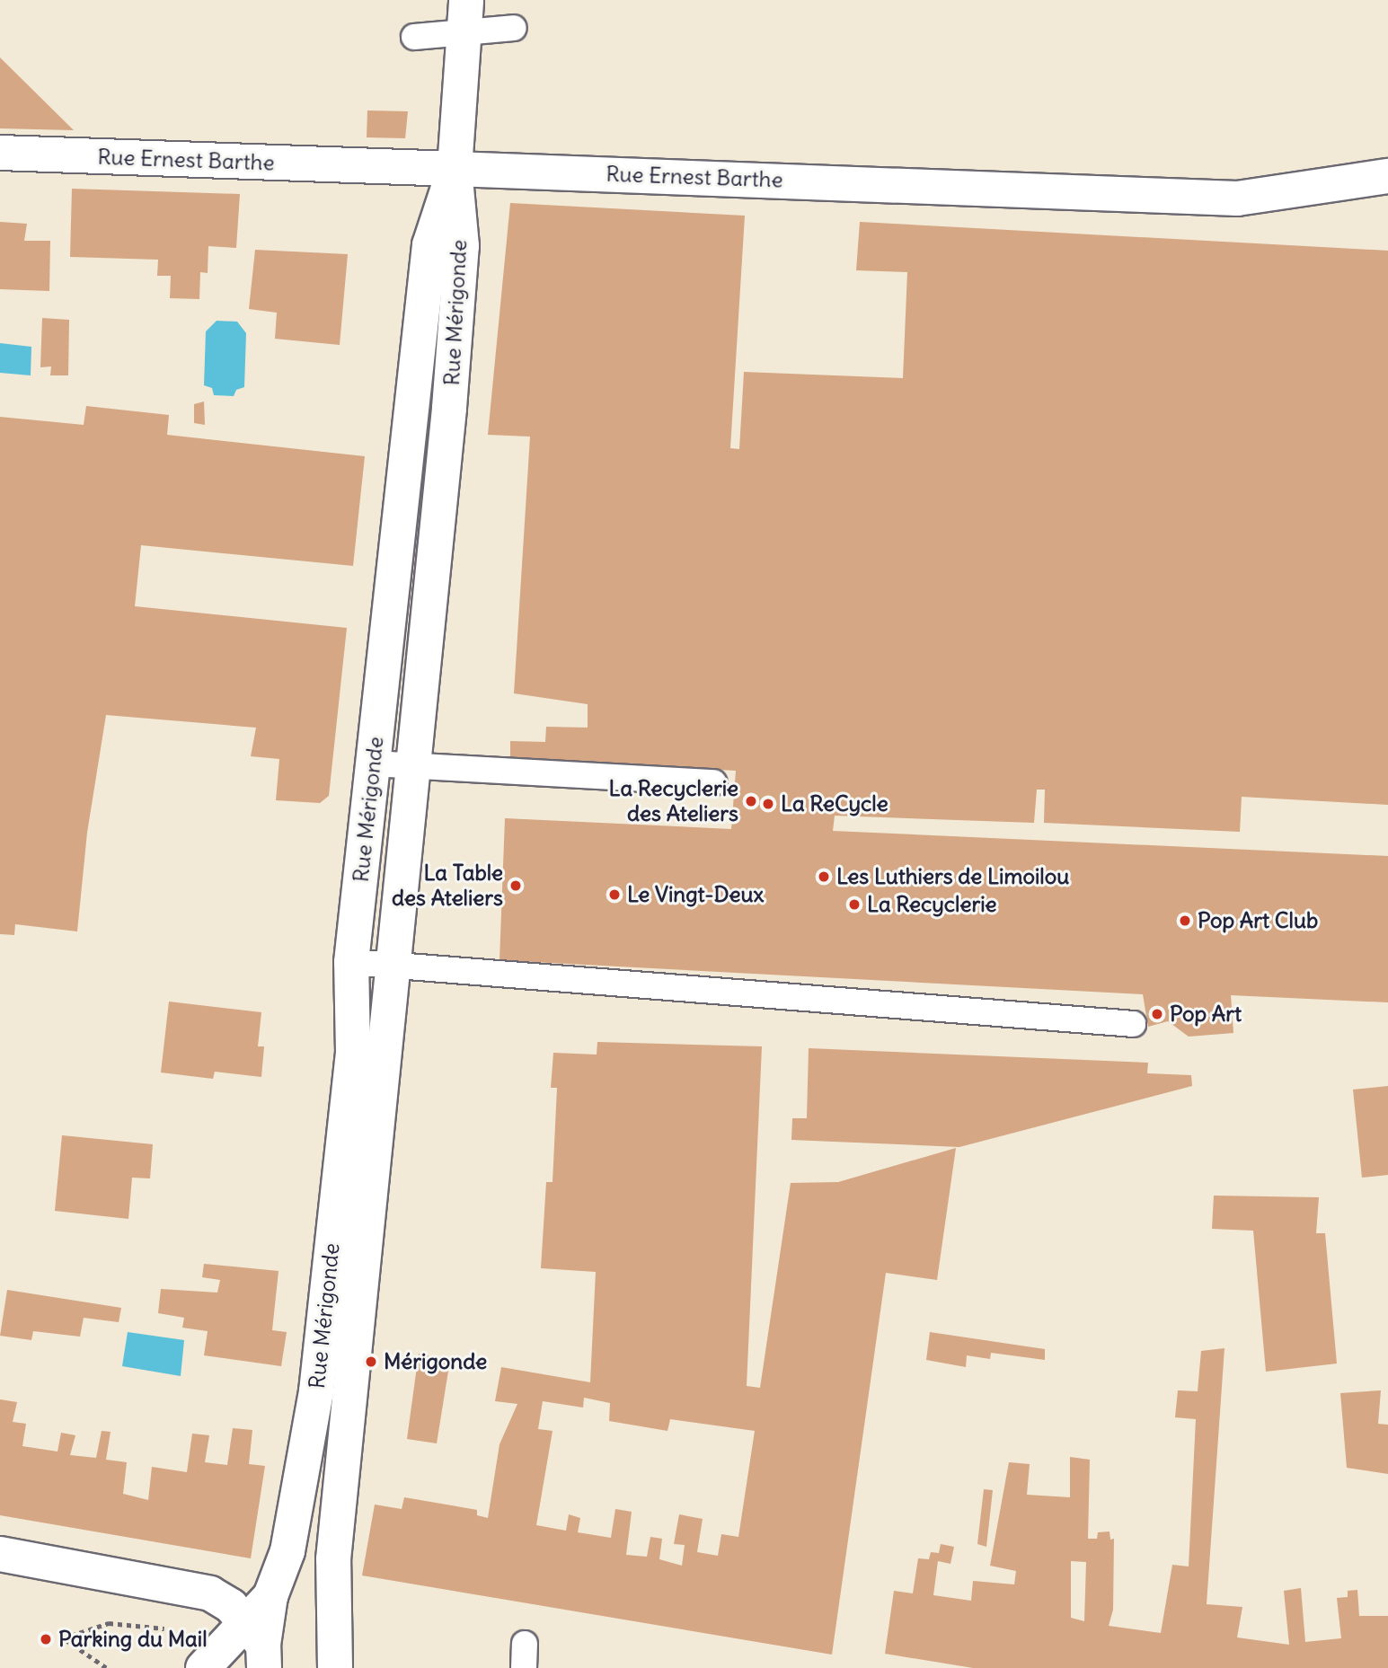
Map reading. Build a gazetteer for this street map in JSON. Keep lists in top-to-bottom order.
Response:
{
  "streets": {
    "street": ["Rue Ernest Barthe", "Rue Mérigonde"]
  },
  "crossings": [
    ["Rue Ernest Barthe", "Rue Mérigonde"]
  ],
  "places": [
    "La Recyclerie des Ateliers",
    "La ReCycle",
    "Les Luthiers de Limoilou",
    "La Table des Ateliers",
    "Le Vingt-Deux",
    "La Recyclerie",
    "Pop Art Club",
    "Pop Art",
    "Mérigonde",
    "Parking du Mail"
  ]
}
